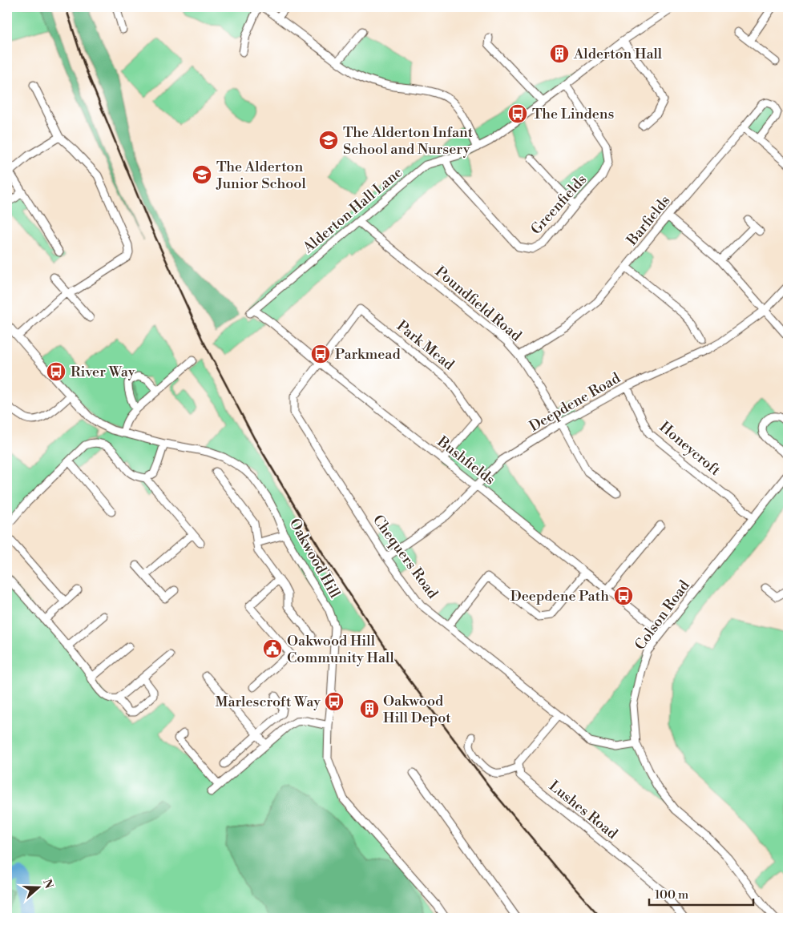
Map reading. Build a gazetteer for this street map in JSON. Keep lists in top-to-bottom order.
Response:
{
  "streets": {
    "street": [
      "Greenfields",
      "Alderton Hall Lane",
      "Barfields",
      "Poundfield Road",
      "Park Mead",
      "Deepdene Road",
      "Honeycroft",
      "Bushfields",
      "Chequers Road",
      "Oakwood Hill",
      "Colson Road",
      "Lushes Road"
    ]
  },
  "crossings": [
    ["Greenfields", "Alderton Hall Lane"],
    ["Alderton Hall Lane", "Poundfield Road"],
    ["Alderton Hall Lane", "Bushfields"],
    ["Barfields", "Poundfield Road"],
    ["Poundfield Road", "Deepdene Road"],
    ["Park Mead", "Bushfields"],
    ["Park Mead", "Chequers Road"],
    ["Deepdene Road", "Honeycroft"],
    ["Deepdene Road", "Bushfields"],
    ["Deepdene Road", "Chequers Road"],
    ["Honeycroft", "Colson Road"],
    ["Bushfields", "Chequers Road"],
    ["Bushfields", "Colson Road"],
    ["Chequers Road", "Colson Road"]
  ],
  "places": {
    "building": ["Alderton Hall", "Oakwood Hill Depot"],
    "bus stop": [
      "The Lindens",
      "Parkmead",
      "River Way",
      "Deepdene Path",
      "Marlescroft Way"
    ],
    "school or university": ["The Alderton Infant School and Nursery", "The Alderton Junior School"],
    "public building": ["Oakwood Hill Community Hall"]
  },
  "scale_bar": "100 m",
  "north": "right"
}
